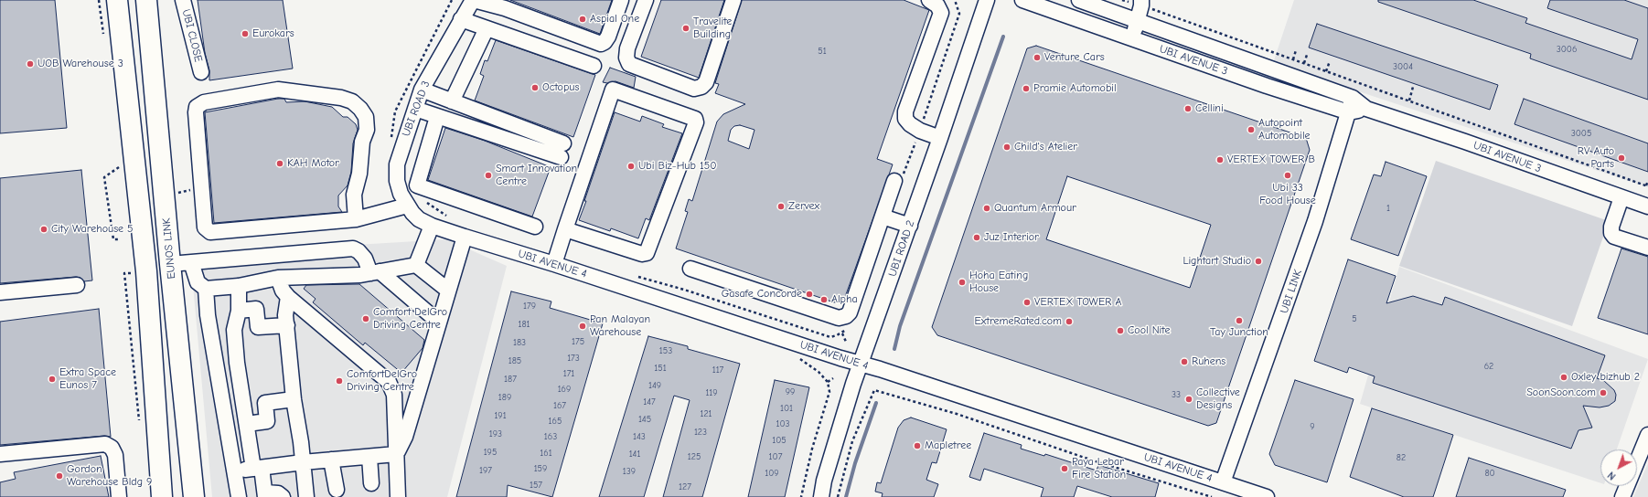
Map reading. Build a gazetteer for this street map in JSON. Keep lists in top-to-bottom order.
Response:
{
  "streets": {
    "highway": ["EUNOS LINK"],
    "street": [
      "UBI CLOSE",
      "UBI AVENUE 3",
      "UBI ROAD 3",
      "UBI ROAD 2",
      "UBI AVENUE 4",
      "UBI LINK"
    ]
  },
  "crossings": [
    ["UBI AVENUE 3", "UBI LINK"],
    ["UBI ROAD 3", "UBI AVENUE 4"],
    ["UBI ROAD 2", "UBI AVENUE 4"],
    ["UBI AVENUE 4", "UBI LINK"]
  ],
  "places": [
    "Aspial One",
    "Travelite Building",
    "Eurokars",
    "Venture Cars",
    "UOB Warehouse 3",
    "Octopus",
    "Pramie Automobil",
    "Cellini",
    "Autopoint Automobile",
    "Child's Atelier",
    "RV Auto Parts",
    "VERTEX TOWER B",
    "KAH Motor",
    "Ubi Biz-Hub 150",
    "Smart Innovation Centre",
    "Ubi 33 Food House",
    "Zervex",
    "Quantum Armour",
    "City Warehouse 5",
    "Juz Interior",
    "Lightart Studio",
    "Hoha Eating House",
    "Gasafe Concorde",
    "Alpha",
    "VERTEX TOWER A",
    "Comfort DelGro Driving Centre",
    "Tay Junction",
    "ExtremeRated.com",
    "Pan Malayan Warehouse",
    "Cool Nite",
    "Ruhens",
    "Oxley bizhub 2",
    "Extra Space Eunos 7",
    "ComfortDelGro Driving Centre",
    "SoonSoon.com",
    "Collective Designs",
    "Mapletree",
    "Paya Lebar Fire Station",
    "Gordon Warehouse Bldg 9"
  ],
  "house_numbers": [
    "3006",
    "51",
    "3004",
    "3005",
    "1",
    "179",
    "5",
    "181",
    "175",
    "183",
    "153",
    "173",
    "185",
    "62",
    "151",
    "117",
    "171",
    "187",
    "149",
    "169",
    "99",
    "119",
    "33",
    "189",
    "147",
    "167",
    "101",
    "121",
    "191",
    "145",
    "165",
    "103",
    "9",
    "123",
    "193",
    "163",
    "143",
    "105",
    "195",
    "161",
    "141",
    "125",
    "107",
    "82",
    "159",
    "197",
    "139",
    "109",
    "80",
    "157",
    "127"
  ],
  "north": "bottom left"
}
